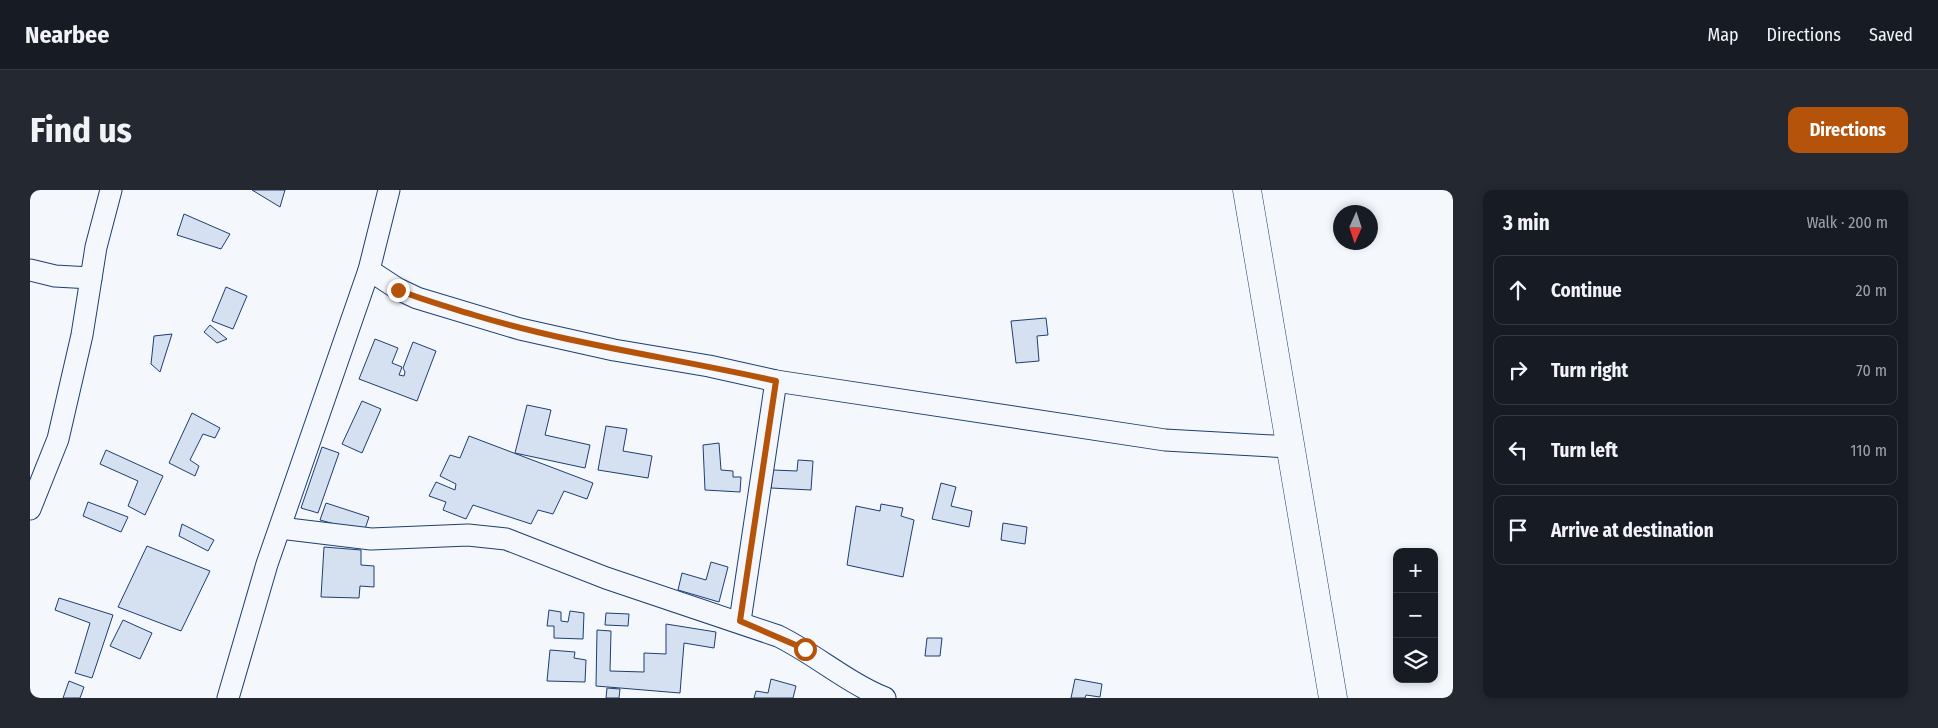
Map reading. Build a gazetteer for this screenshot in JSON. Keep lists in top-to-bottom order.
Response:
{
  "north": "bottom",
  "page": {
    "header": "Nearbee",
    "nav": ["Map", "Directions", "Saved"],
    "buttons": "Directions",
    "title": "Find us",
    "heading": ["3 min", "Walk · 200 m"],
    "list": [
      ["Continue", "20 m"],
      ["Turn right", "70 m"],
      ["Turn left", "110 m"],
      "Arrive at destination"
    ],
    "map_buttons": ["+", "−"]
  }
}
